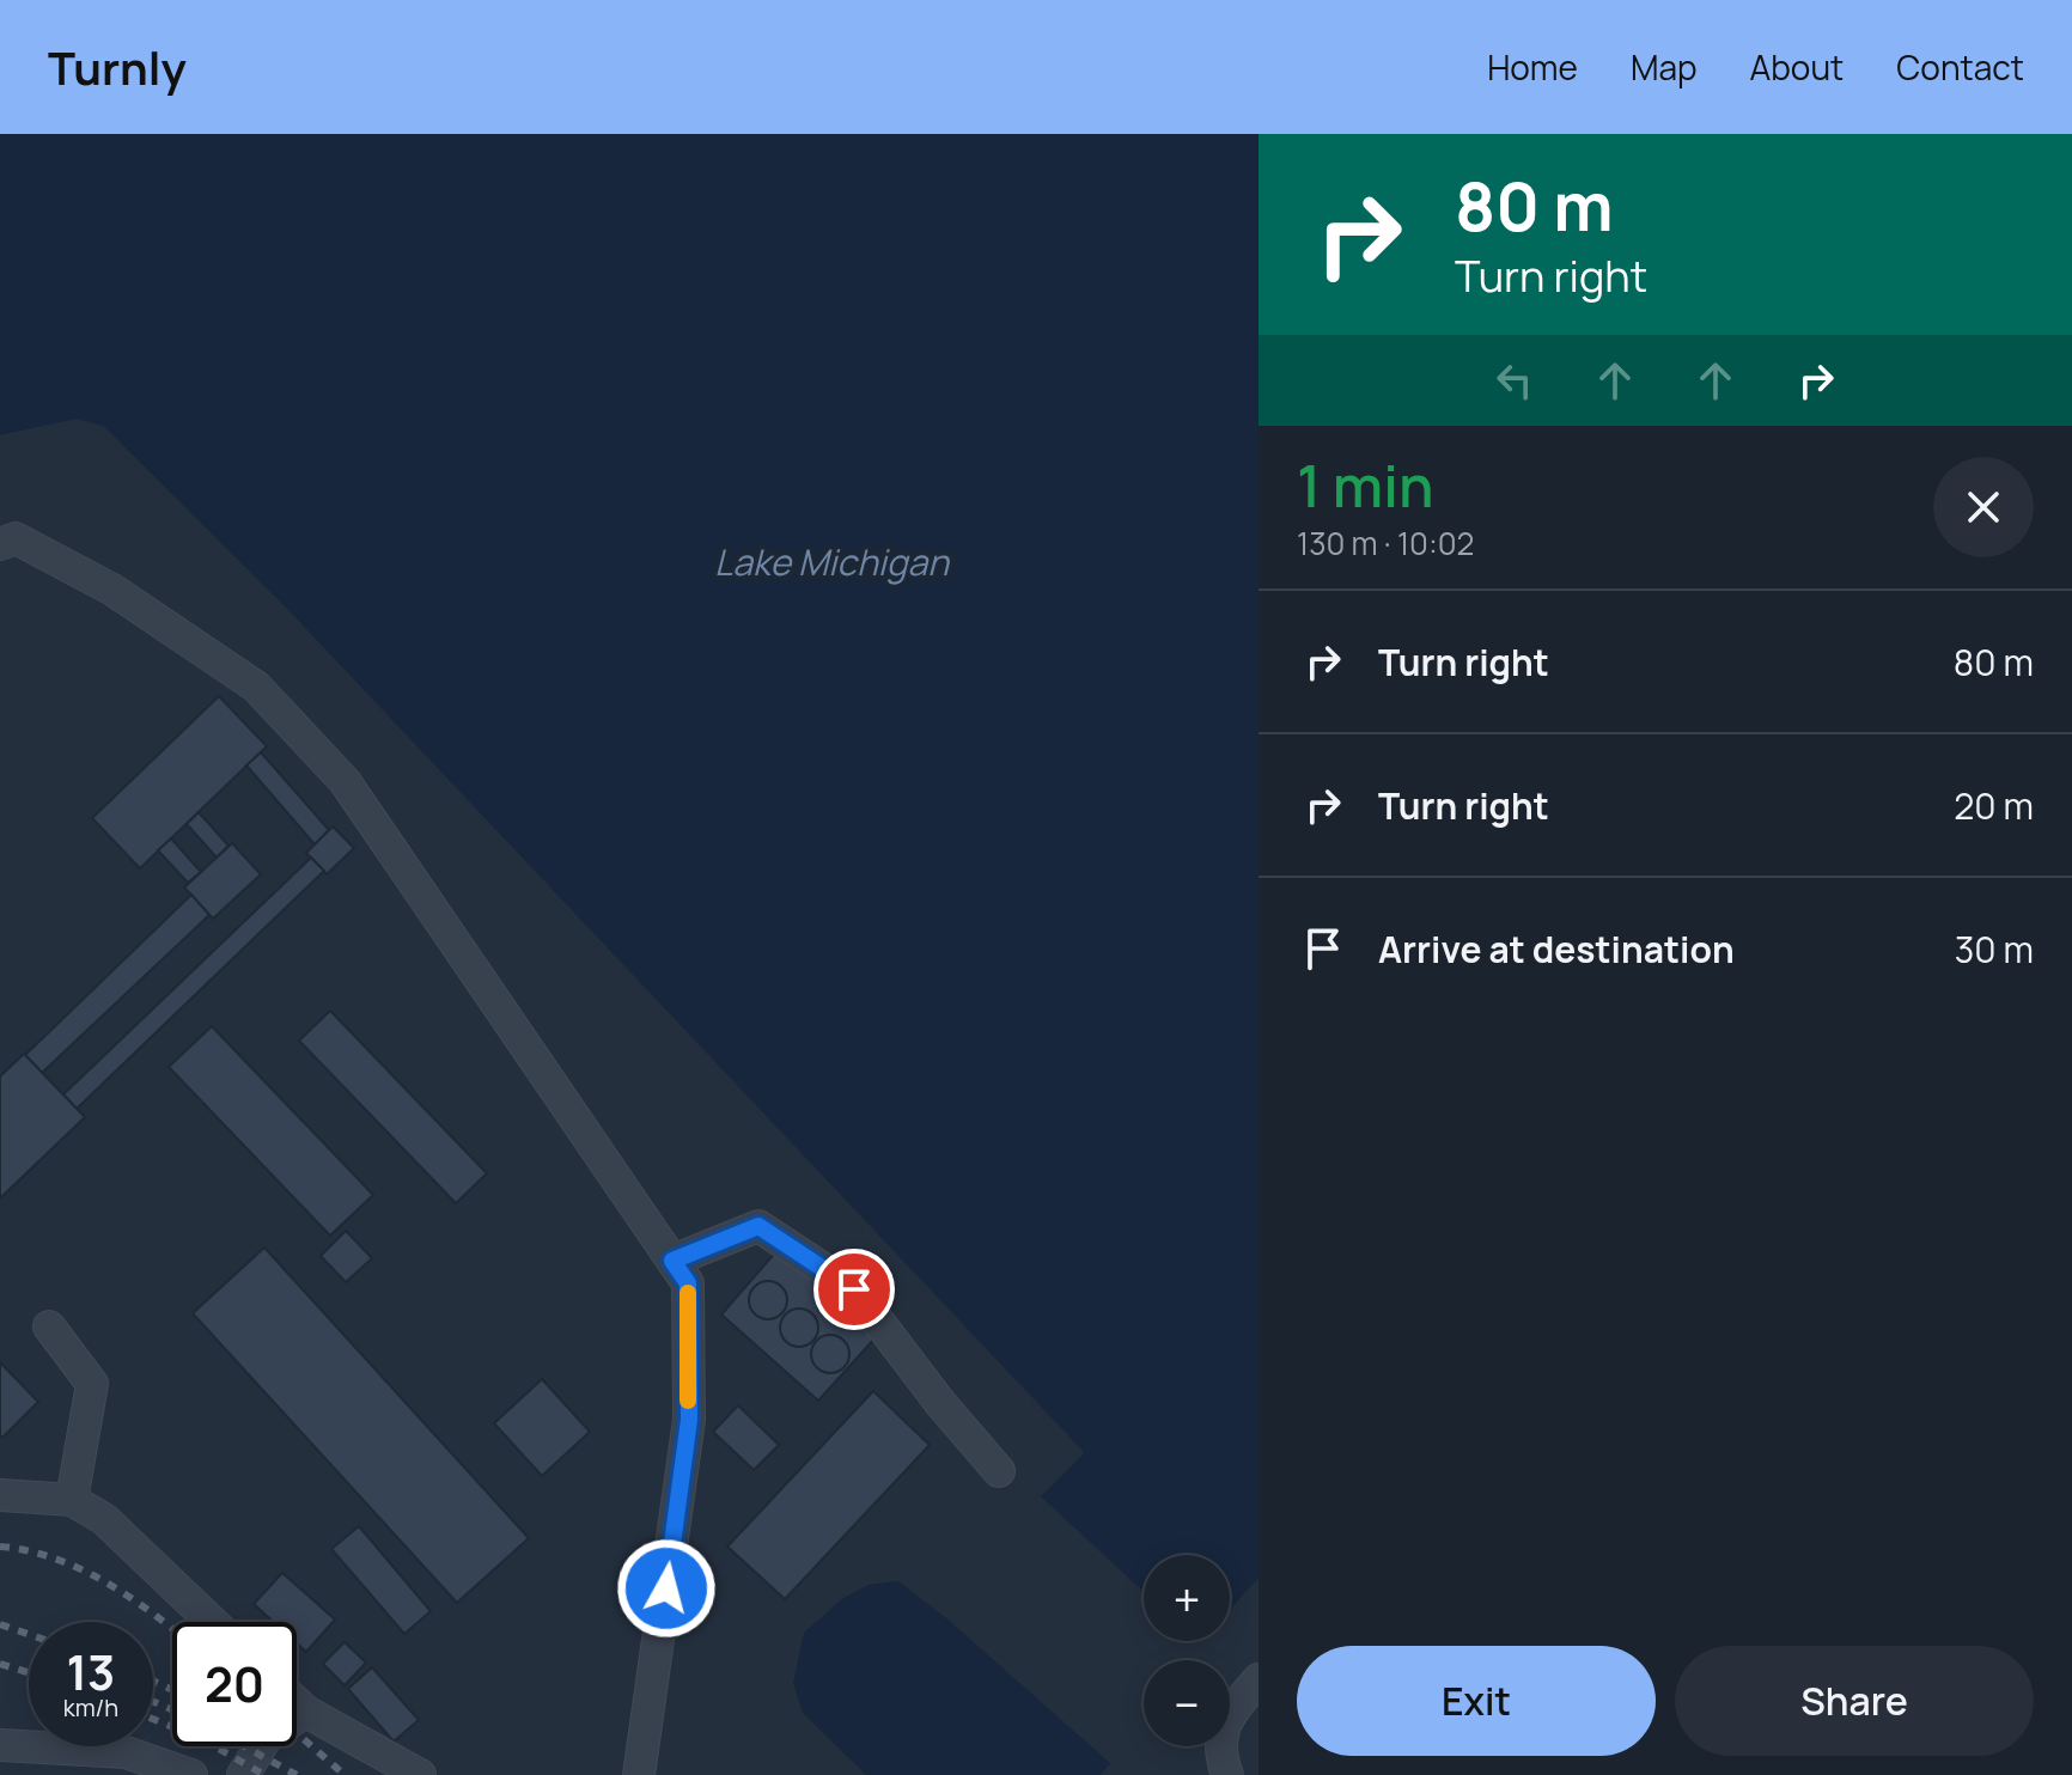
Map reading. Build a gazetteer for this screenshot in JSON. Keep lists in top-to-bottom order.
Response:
{
  "water": ["Lake Michigan"],
  "page": {
    "header": "Turnly",
    "nav": [
      "Home",
      "Map",
      "About",
      "Contact"
    ],
    "turn": ["80 m", "Turn right"],
    "heading": ["1 min", "130 m · 10:02"],
    "list": [
      {
        "name": "Turn right",
        "value": "80 m"
      },
      {
        "name": "Turn right",
        "value": "20 m"
      },
      {
        "name": "Arrive at destination",
        "value": "30 m"
      }
    ],
    "map_buttons": ["+", "−"],
    "speed": "13 km/h",
    "limit": "20",
    "buttons": ["Exit", "Share"]
  }
}
